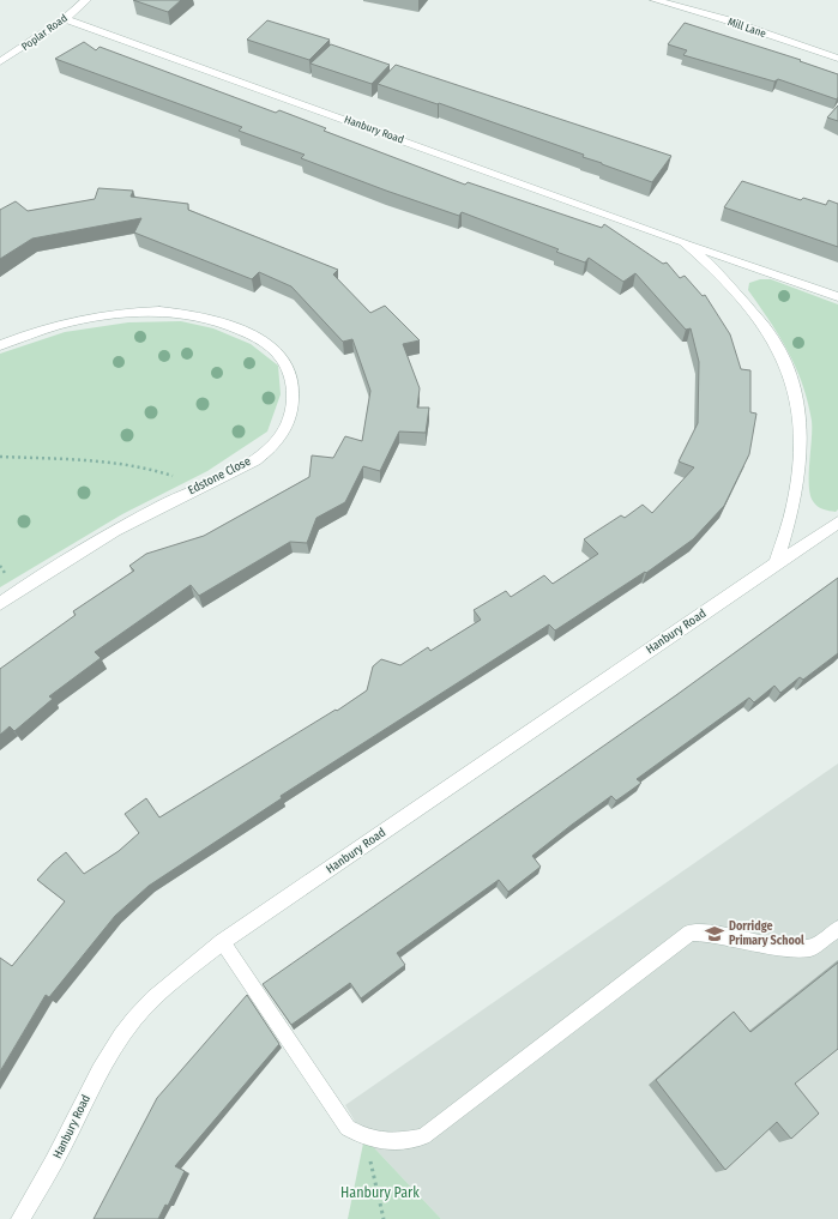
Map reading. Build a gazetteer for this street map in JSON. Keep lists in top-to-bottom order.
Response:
{
  "streets": {
    "street": [
      "Mill Lane",
      "Poplar Road",
      "Hanbury Road",
      "Edstone Close"
    ]
  },
  "crossings": [
    ["Poplar Road", "Hanbury Road"]
  ],
  "parks": ["Hanbury Park"],
  "places": {
    "school or university": ["Dorridge Primary School"]
  }
}
